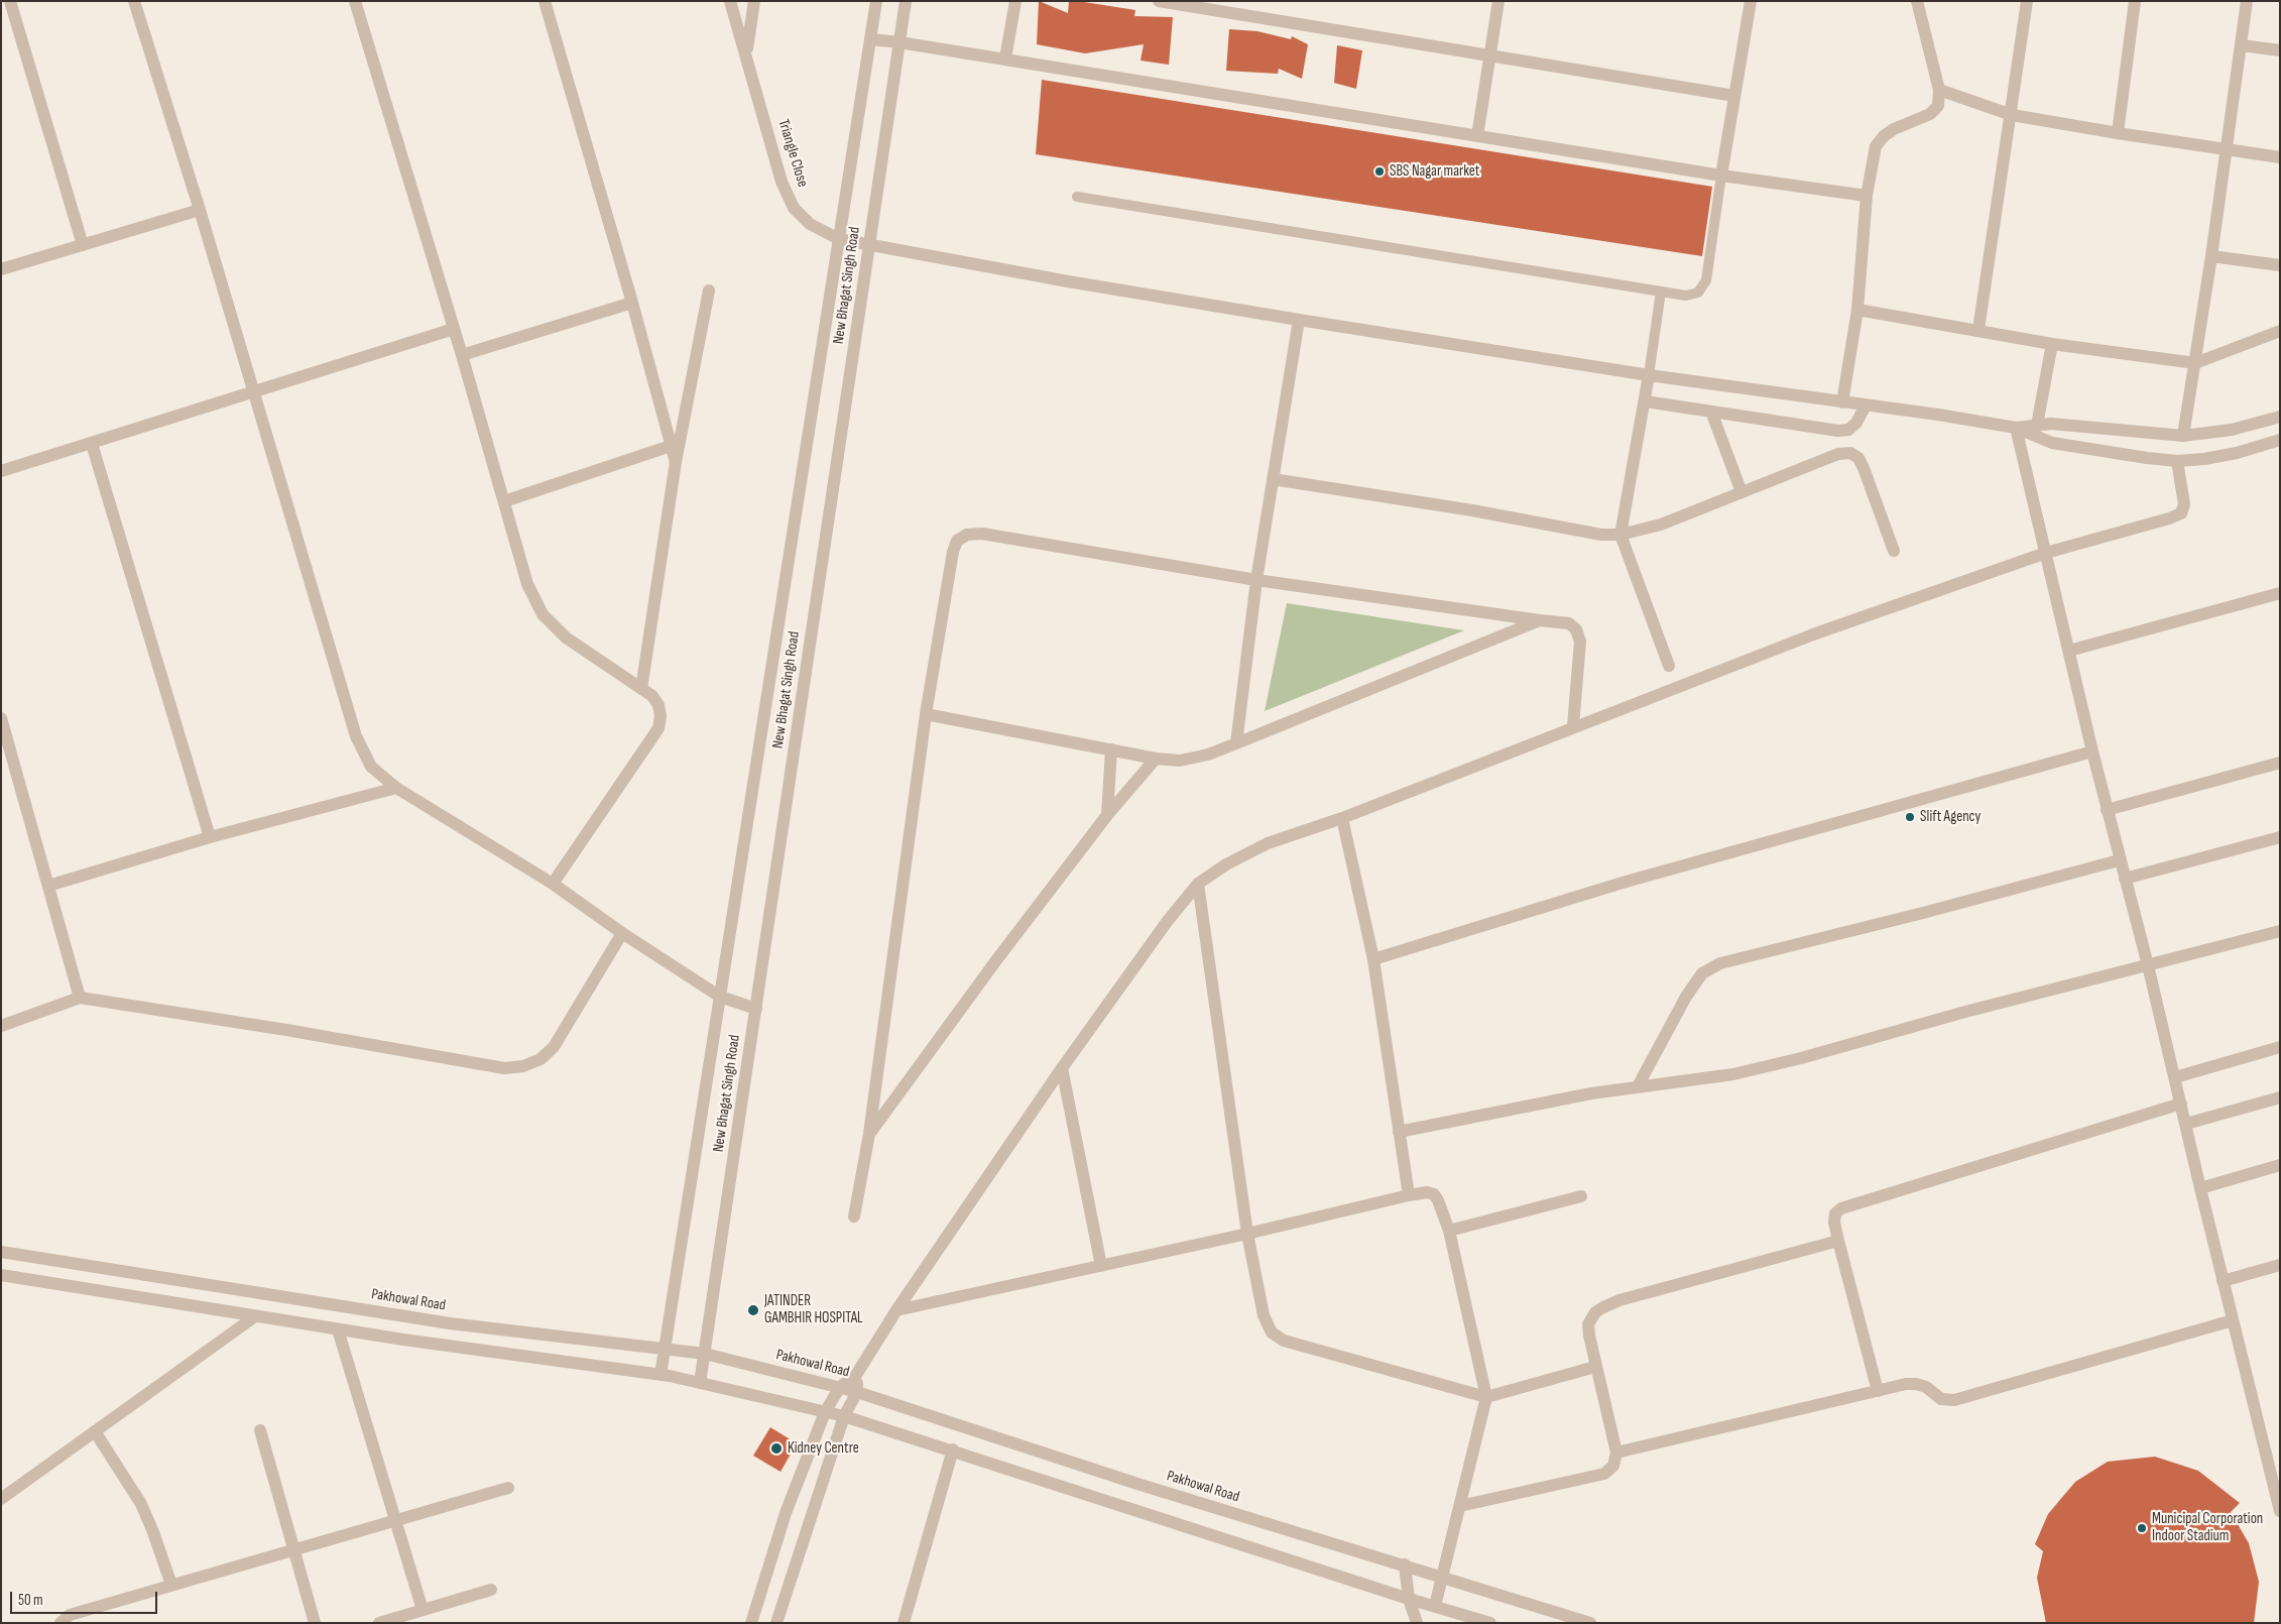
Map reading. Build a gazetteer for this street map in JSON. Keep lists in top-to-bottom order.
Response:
{
  "streets": {
    "street": ["Triangle Close", "New Bhagat Singh Road", "Pakhowal Road"]
  },
  "crossings": [
    ["Triangle Close", "New Bhagat Singh Road"],
    ["New Bhagat Singh Road", "Pakhowal Road"]
  ],
  "places": [
    "SBS Nagar market",
    "Slift Agency",
    "JATINDER GAMBHIR HOSPITAL",
    "Kidney Centre",
    "Municipal Corporation Indoor Stadium"
  ],
  "scale_bar": "50 m"
}
